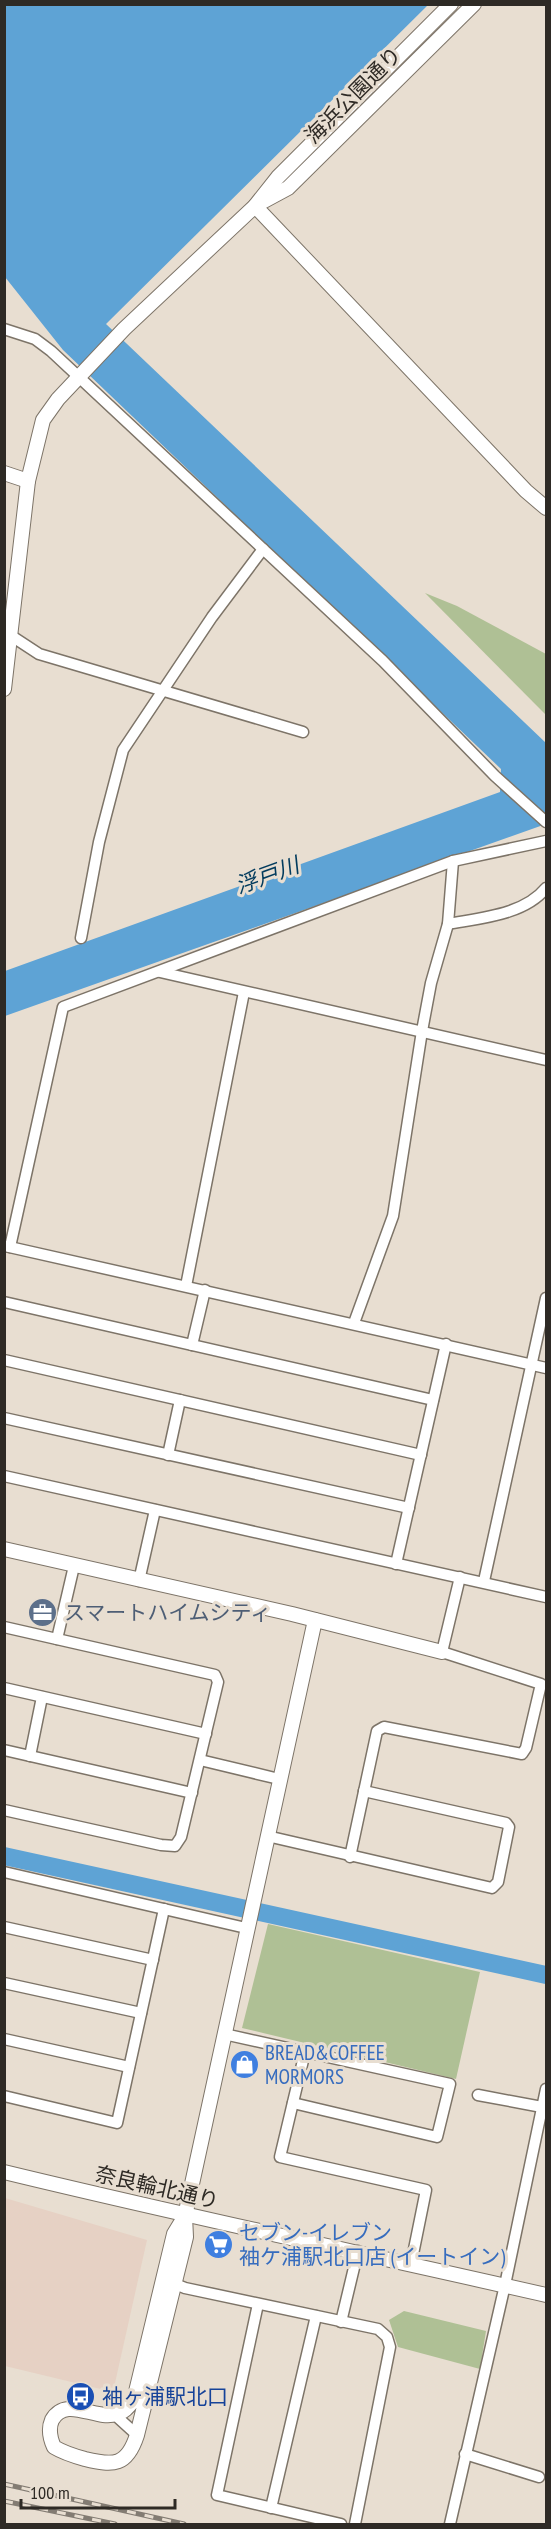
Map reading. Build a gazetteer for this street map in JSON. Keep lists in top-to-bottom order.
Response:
{
  "streets": {
    "street": ["海浜公園通り", "奈良輪北通り"]
  },
  "water": ["浮戸川"],
  "places": {
    "office": ["スマートハイムシティ"],
    "shop": ["BREAD&COFFEE MORMORS"],
    "supermarket": ["セブン-イレブン 袖ケ浦駅北口店 (イートイン)"],
    "bus stop": ["袖ヶ浦駅北口"]
  },
  "scale_bar": "100 m"
}
